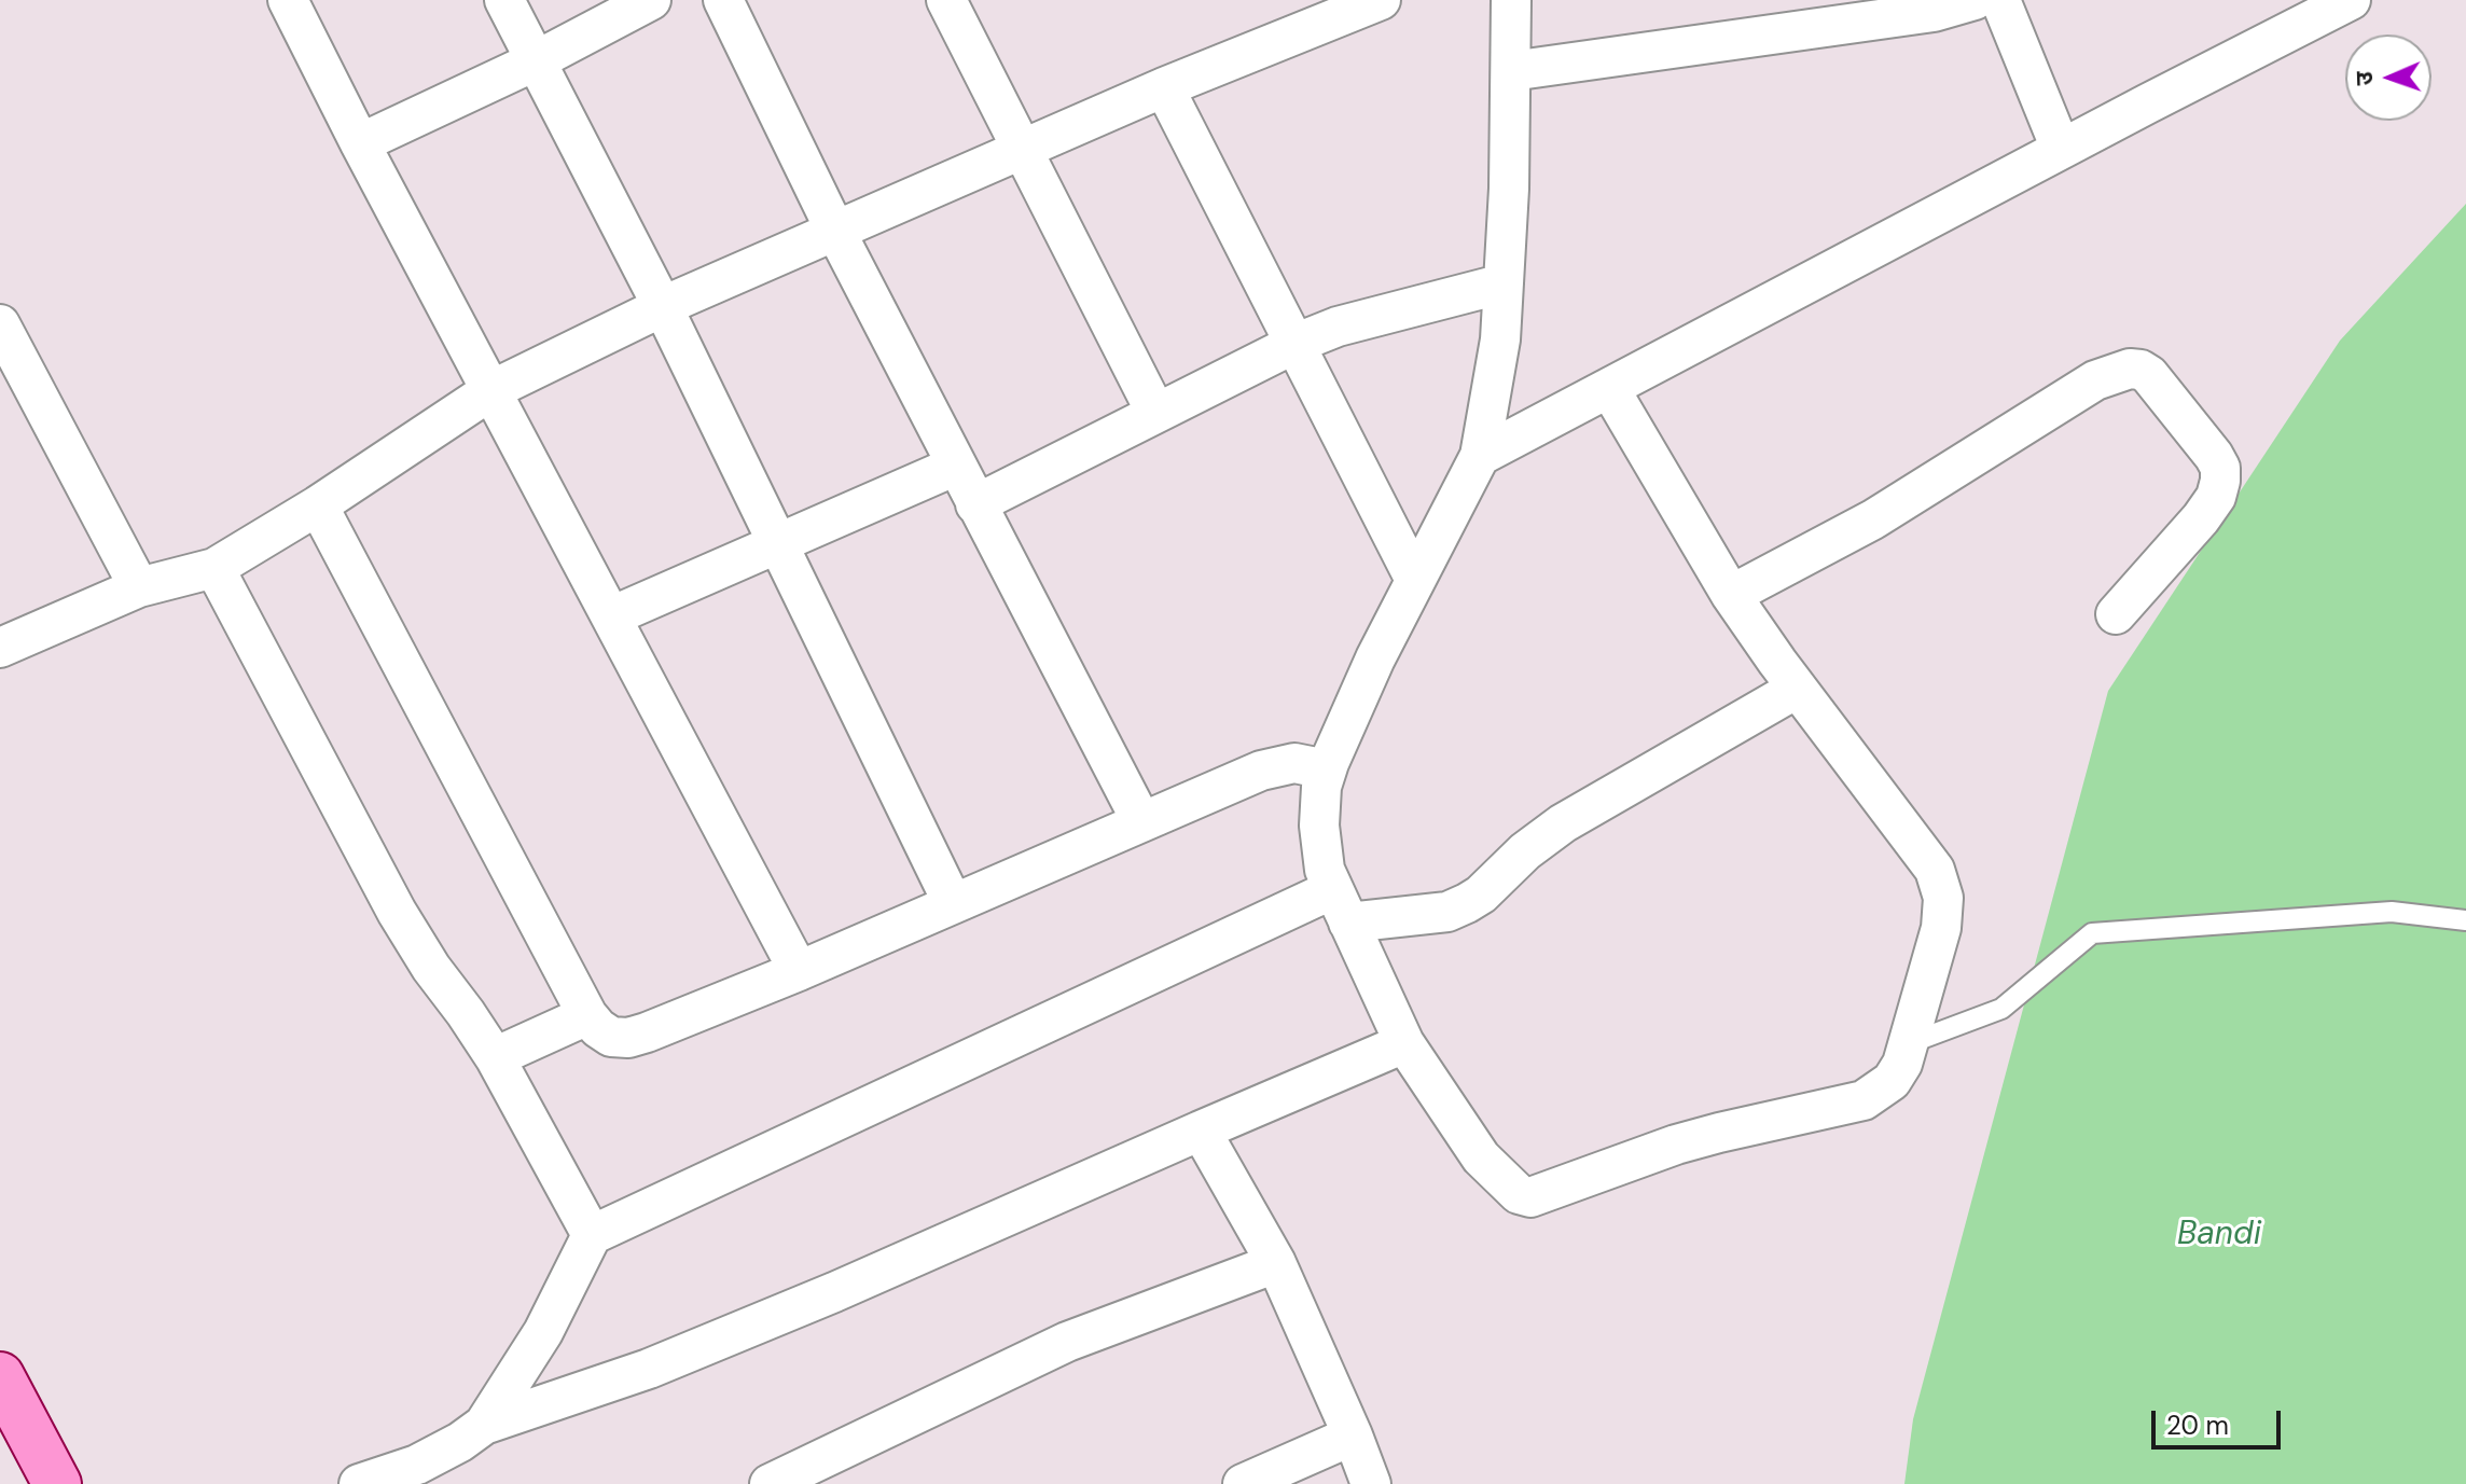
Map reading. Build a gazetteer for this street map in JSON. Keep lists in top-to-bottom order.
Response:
{
  "water": ["Bandi"],
  "scale_bar": "20 m",
  "north": "left"
}
